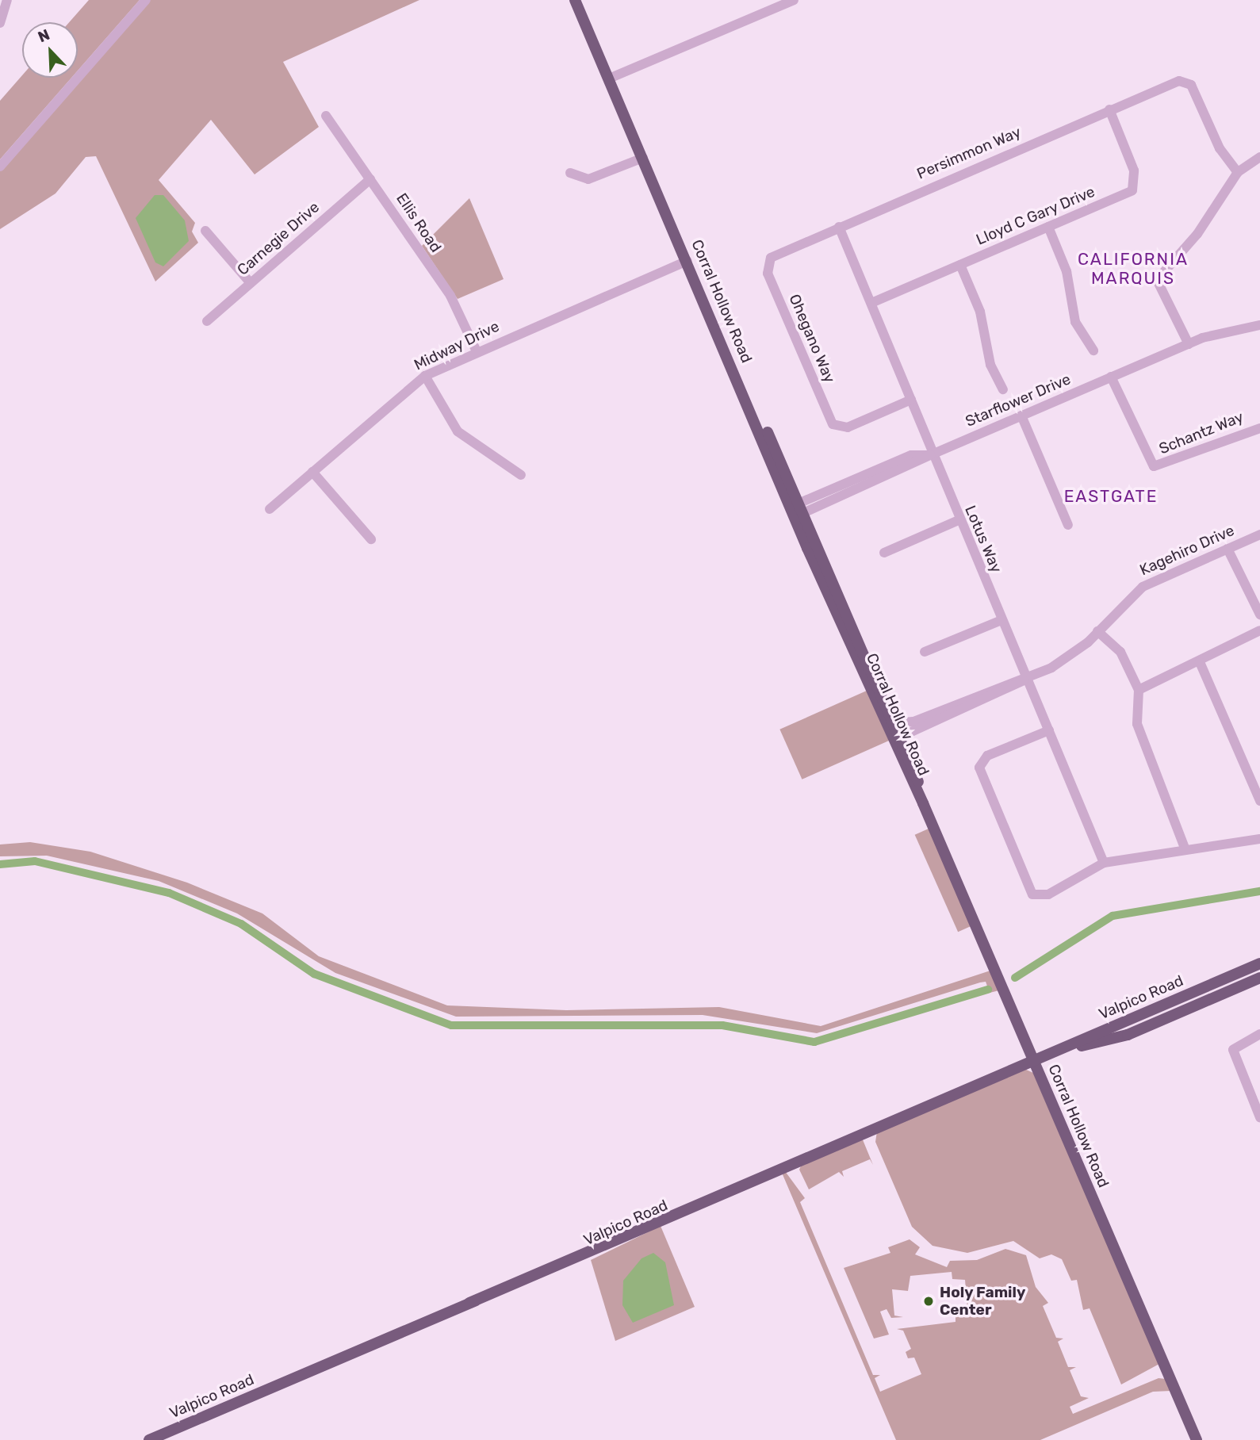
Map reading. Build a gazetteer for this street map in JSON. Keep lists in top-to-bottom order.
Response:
{
  "streets": {
    "main road": ["Corral Hollow Road", "Valpico Road"],
    "street": [
      "Persimmon Way",
      "Lloyd C Gary Drive",
      "Ellis Road",
      "Carnegie Drive",
      "Ohegano Way",
      "Midway Drive",
      "Starflower Drive",
      "Schantz Way",
      "Lotus Way",
      "Kagehiro Drive"
    ]
  },
  "crossings": [
    ["Persimmon Way", "Lloyd C Gary Drive"],
    ["Persimmon Way", "Ohegano Way"],
    ["Persimmon Way", "Lotus Way"],
    ["Lloyd C Gary Drive", "Lotus Way"],
    ["Ellis Road", "Carnegie Drive"],
    ["Ellis Road", "Midway Drive"],
    ["Corral Hollow Road", "Midway Drive"],
    ["Corral Hollow Road", "Starflower Drive"],
    ["Corral Hollow Road", "Valpico Road"],
    ["Ohegano Way", "Lotus Way"],
    ["Starflower Drive", "Schantz Way"],
    ["Starflower Drive", "Lotus Way"],
    ["Lotus Way", "Kagehiro Drive"]
  ],
  "districts": ["CALIFORNIA MARQUIS", "EASTGATE"],
  "places": ["Holy Family Center"],
  "north": "top left"
}
